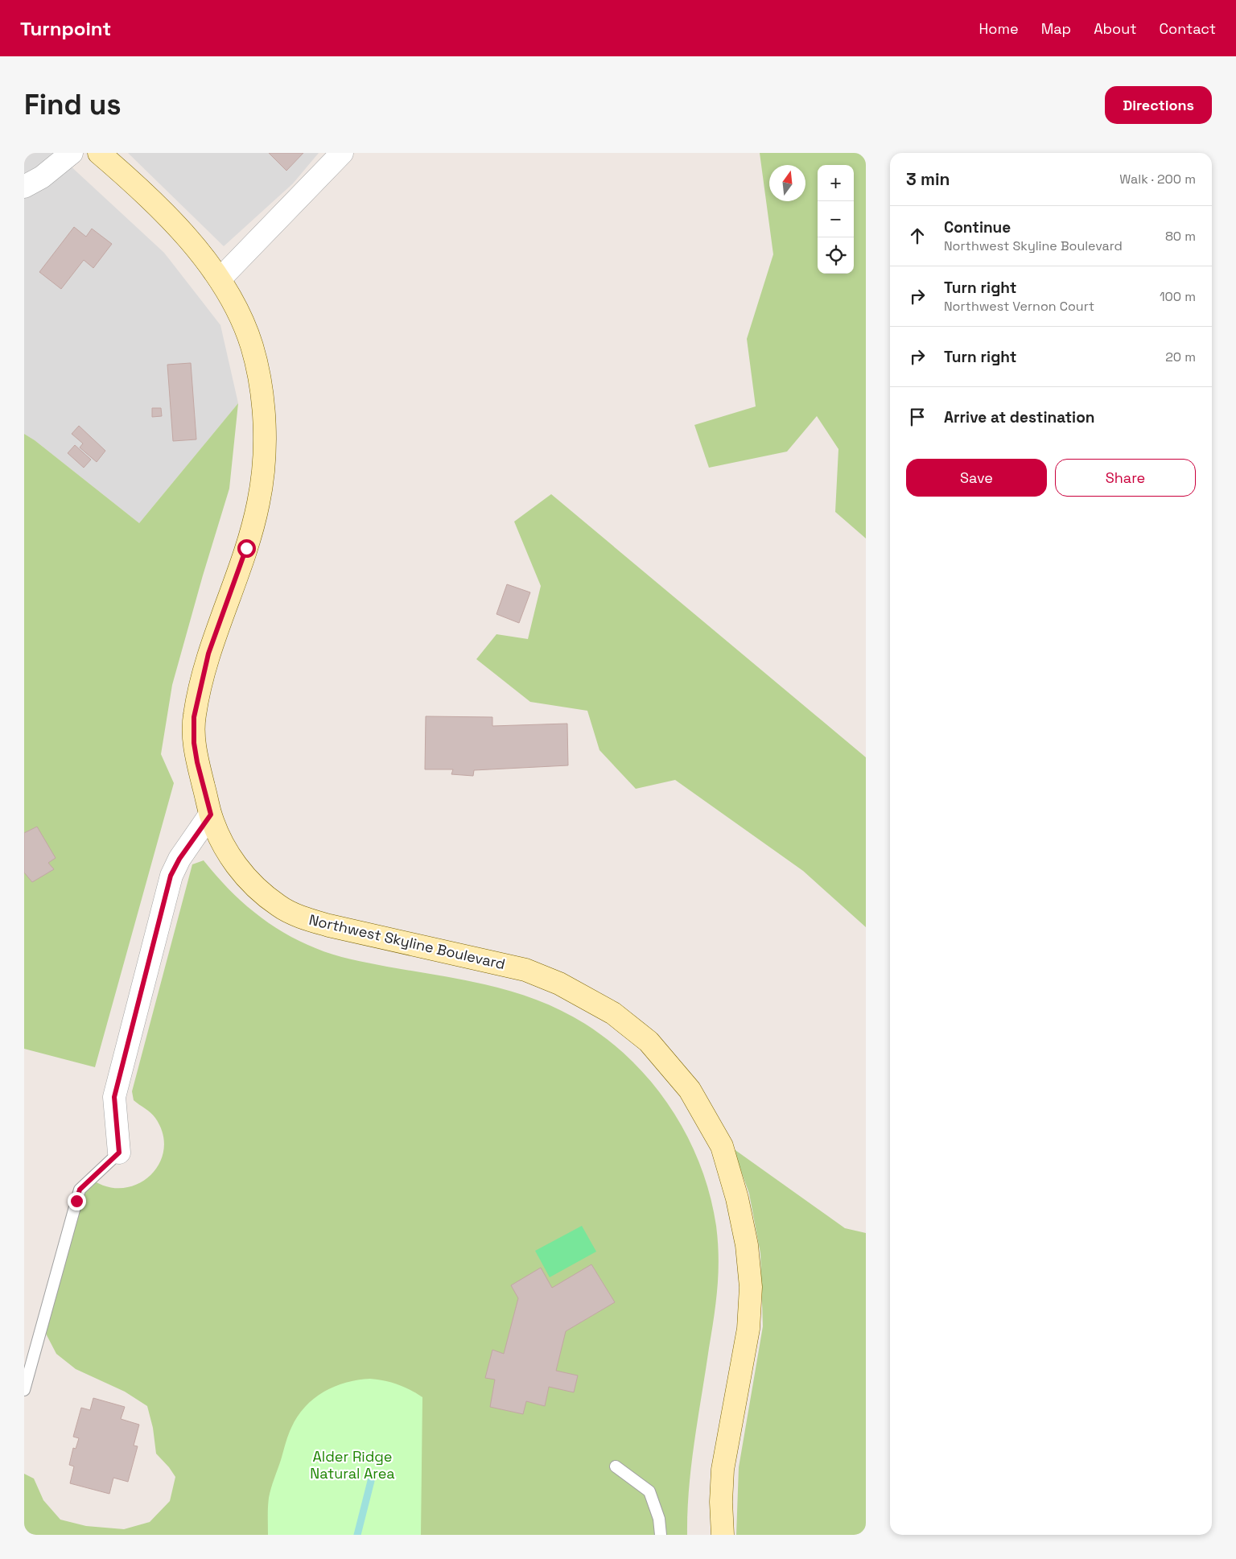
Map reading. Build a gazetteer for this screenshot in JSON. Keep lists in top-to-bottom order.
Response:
{
  "streets": {
    "main road": ["Northwest Skyline Boulevard"]
  },
  "parks": ["Alder Ridge Natural Area"],
  "north": "top",
  "page": {
    "header": "Turnpoint",
    "nav": [
      "Home",
      "Map",
      "About",
      "Contact"
    ],
    "buttons": [
      "Directions",
      ["Save", "Share"]
    ],
    "title": "Find us",
    "heading": ["3 min", "Walk · 200 m"],
    "map_buttons": ["+", "−"],
    "list": [
      ["Continue", "Northwest Skyline Boulevard", "80 m"],
      ["Turn right", "Northwest Vernon Court", "100 m"],
      ["Turn right", "20 m"],
      "Arrive at destination"
    ]
  }
}
